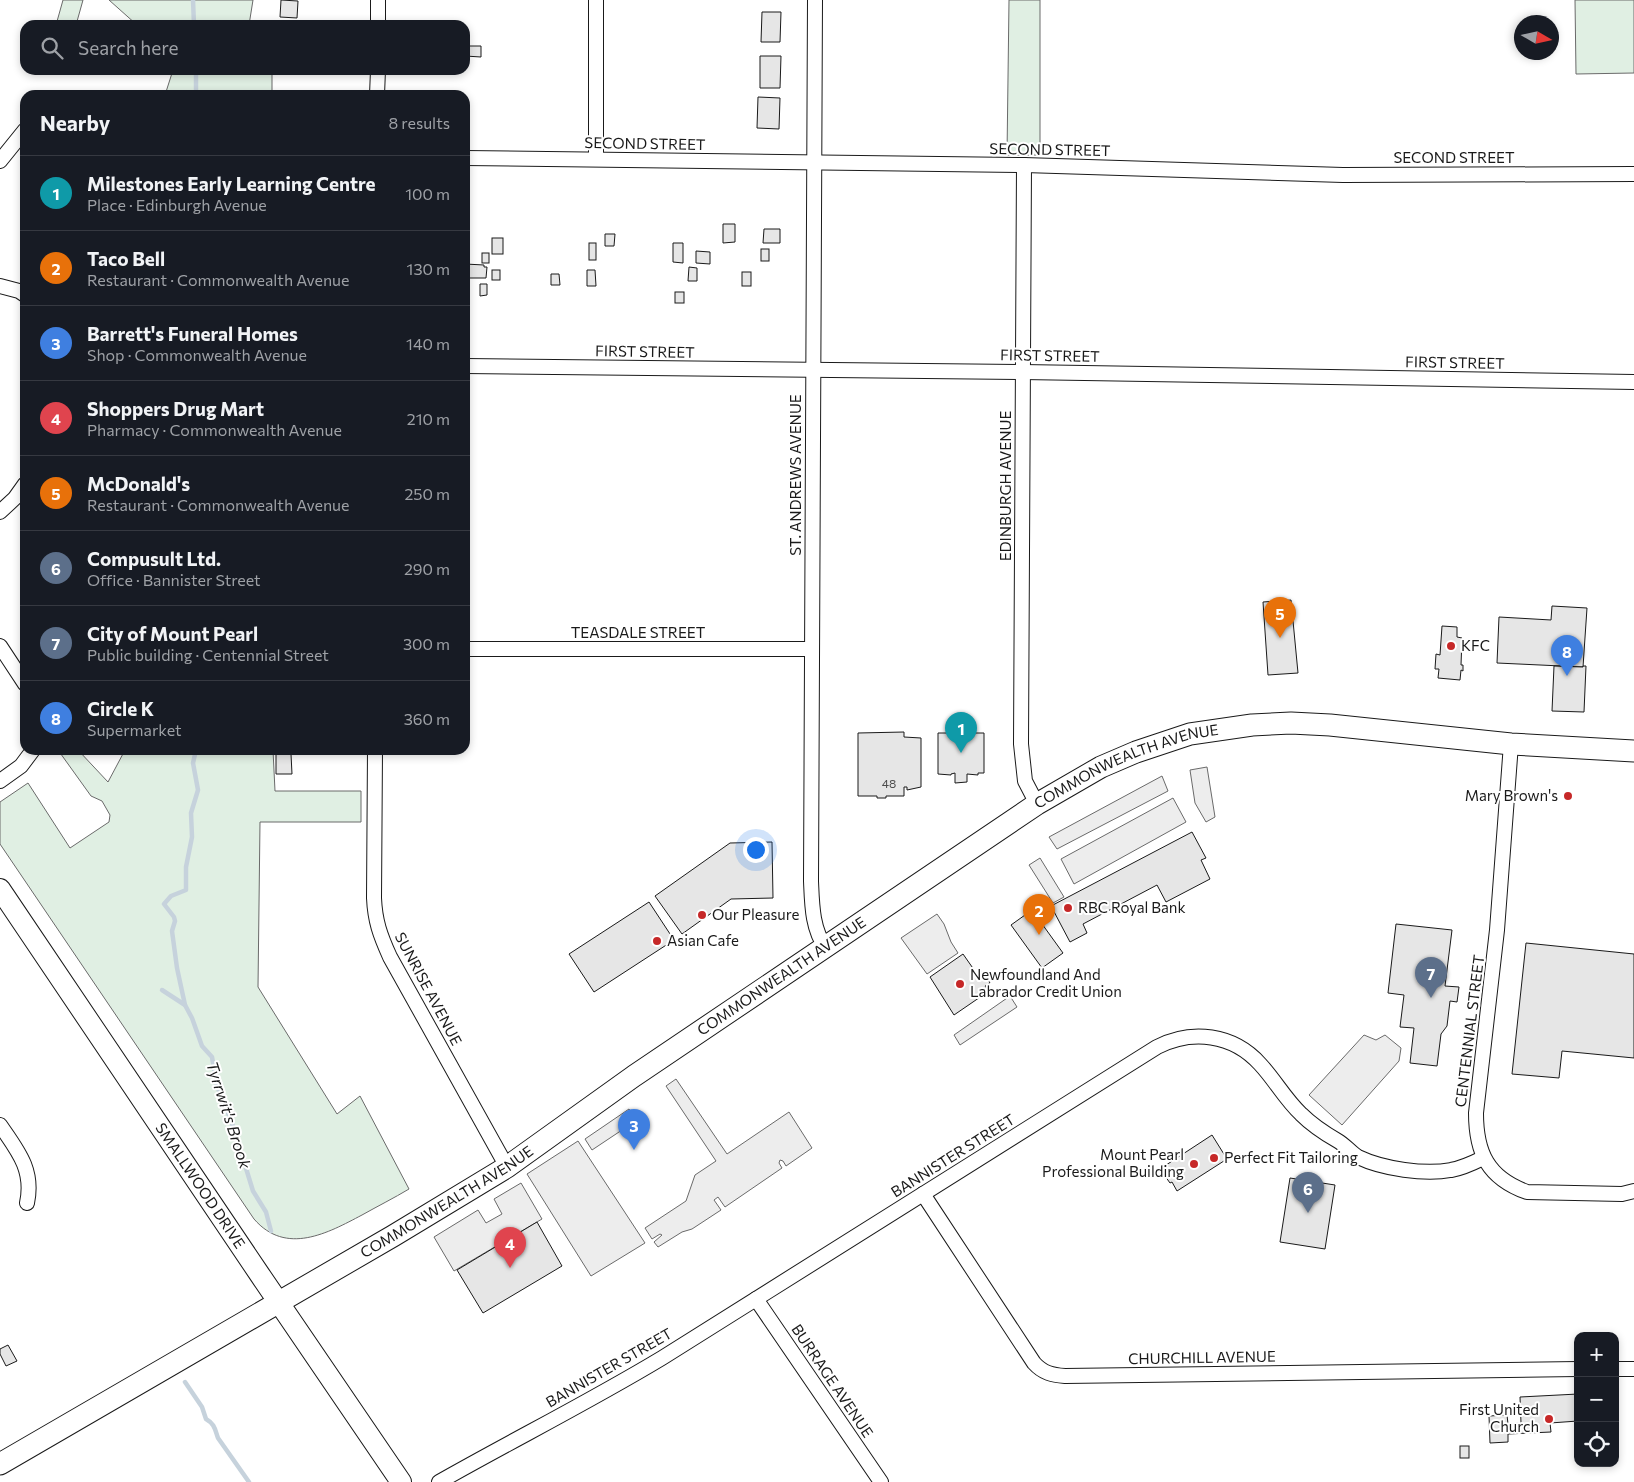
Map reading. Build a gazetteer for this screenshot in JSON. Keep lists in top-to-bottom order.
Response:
{
  "streets": {
    "main road": ["COMMONWEALTH AVENUE"],
    "street": [
      "SECOND STREET",
      "FIRST STREET",
      "ST. ANDREWS AVENUE",
      "EDINBURGH AVENUE",
      "TEASDALE STREET",
      "SUNRISE AVENUE",
      "CENTENNIAL STREET",
      "BANNISTER STREET",
      "SMALLWOOD DRIVE",
      "CHURCHILL AVENUE",
      "BURRAGE AVENUE"
    ]
  },
  "crossings": [
    ["SECOND STREET", "ST. ANDREWS AVENUE"],
    ["SECOND STREET", "EDINBURGH AVENUE"],
    ["FIRST STREET", "ST. ANDREWS AVENUE"],
    ["FIRST STREET", "EDINBURGH AVENUE"],
    ["ST. ANDREWS AVENUE", "TEASDALE STREET"],
    ["ST. ANDREWS AVENUE", "COMMONWEALTH AVENUE"],
    ["EDINBURGH AVENUE", "COMMONWEALTH AVENUE"],
    ["COMMONWEALTH AVENUE", "SUNRISE AVENUE"],
    ["COMMONWEALTH AVENUE", "CENTENNIAL STREET"],
    ["COMMONWEALTH AVENUE", "SMALLWOOD DRIVE"],
    ["CENTENNIAL STREET", "BANNISTER STREET"],
    ["BANNISTER STREET", "CHURCHILL AVENUE"],
    ["BANNISTER STREET", "BURRAGE AVENUE"]
  ],
  "water": ["Tyrrwit's Brook"],
  "places": [
    "KFC",
    "Mary Brown's",
    "RBC Royal Bank",
    "Our Pleasure",
    "Asian Cafe",
    "Newfoundland And Labrador Credit Union",
    "Perfect Fit Tailoring",
    "Mount Pearl Professional Building",
    "First United Church"
  ],
  "house_numbers": ["48"],
  "north": "right",
  "page": {
    "search": "Search here",
    "heading": ["Nearby", "8 results"],
    "list": [
      {
        "mark": "1",
        "name": "Milestones Early Learning Centre",
        "note": "Place · Edinburgh Avenue",
        "value": "100 m"
      },
      {
        "mark": "2",
        "name": "Taco Bell",
        "note": "Restaurant · Commonwealth Avenue",
        "value": "130 m"
      },
      {
        "mark": "3",
        "name": "Barrett's Funeral Homes",
        "note": "Shop · Commonwealth Avenue",
        "value": "140 m"
      },
      {
        "mark": "4",
        "name": "Shoppers Drug Mart",
        "note": "Pharmacy · Commonwealth Avenue",
        "value": "210 m"
      },
      {
        "mark": "5",
        "name": "McDonald's",
        "note": "Restaurant · Commonwealth Avenue",
        "value": "250 m"
      },
      {
        "mark": "6",
        "name": "Compusult Ltd.",
        "note": "Office · Bannister Street",
        "value": "290 m"
      },
      {
        "mark": "7",
        "name": "City of Mount Pearl",
        "note": "Public building · Centennial Street",
        "value": "300 m"
      },
      {
        "mark": "8",
        "name": "Circle K",
        "note": "Supermarket",
        "value": "360 m"
      }
    ],
    "pins": [
      "5",
      "8",
      "1",
      "2",
      "7",
      "3",
      "6",
      "4"
    ],
    "map_buttons": ["+", "−"]
  }
}
